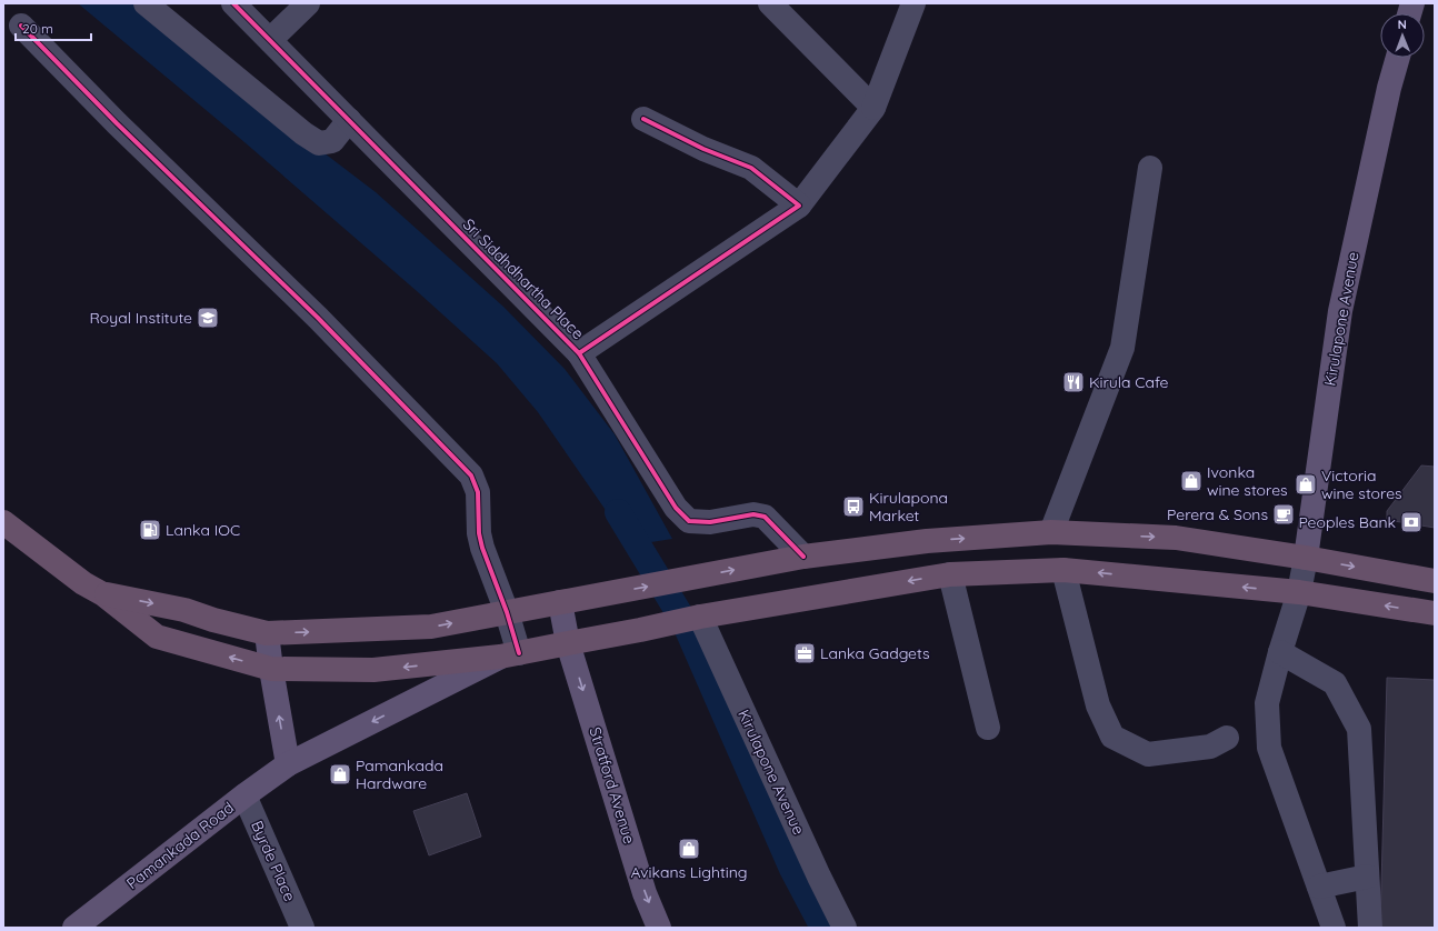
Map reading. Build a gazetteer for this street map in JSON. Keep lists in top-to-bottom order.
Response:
{
  "streets": {
    "main road": ["Kirulapone Avenue", "Stratford Avenue", "Pamankada Road"],
    "street": ["Sri Siddhdhartha Place", "Byrde Place"]
  },
  "crossings": [
    ["Pamankada Road", "Byrde Place"]
  ],
  "one_way": ["Stratford Avenue", "Pamankada Road"],
  "places": {
    "school or university": ["Royal Institute"],
    "restaurant": ["Kirula Cafe"],
    "shop": [
      "Ivonka wine stores",
      "Victoria wine stores",
      "Pamankada Hardware",
      "Avikans Lighting"
    ],
    "bus stop": ["Kirulapona Market"],
    "cafe": ["Perera & Sons"],
    "bank": ["Peoples Bank"],
    "fuel station": ["Lanka IOC"],
    "office": ["Lanka Gadgets"]
  },
  "scale_bar": "20 m",
  "north": "top"
}
